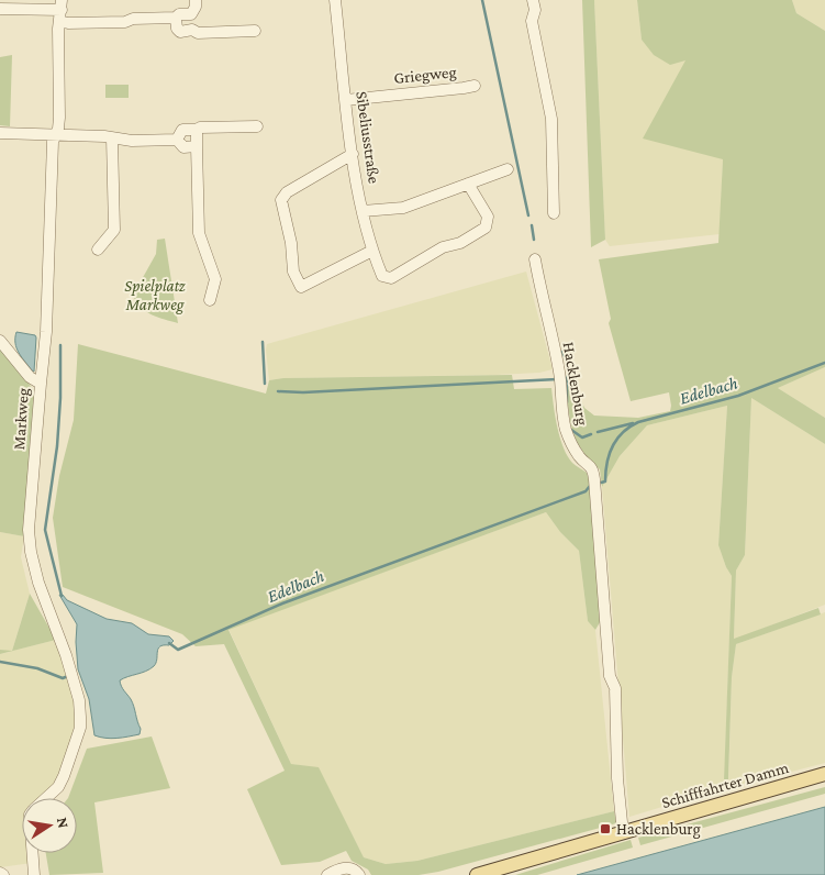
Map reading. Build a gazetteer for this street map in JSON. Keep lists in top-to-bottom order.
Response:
{
  "streets": {
    "main road": ["Schifffahrter Damm"],
    "street": [
      "Griegweg",
      "Sibeliusstraße",
      "Hacklenburg",
      "Markweg"
    ]
  },
  "crossings": [
    ["Griegweg", "Sibeliusstraße"],
    ["Hacklenburg", "Schifffahrter Damm"]
  ],
  "water": ["Edelbach"],
  "parks": ["Spielplatz Markweg"],
  "places": {
    "transit": ["Hacklenburg"]
  },
  "north": "right"
}
